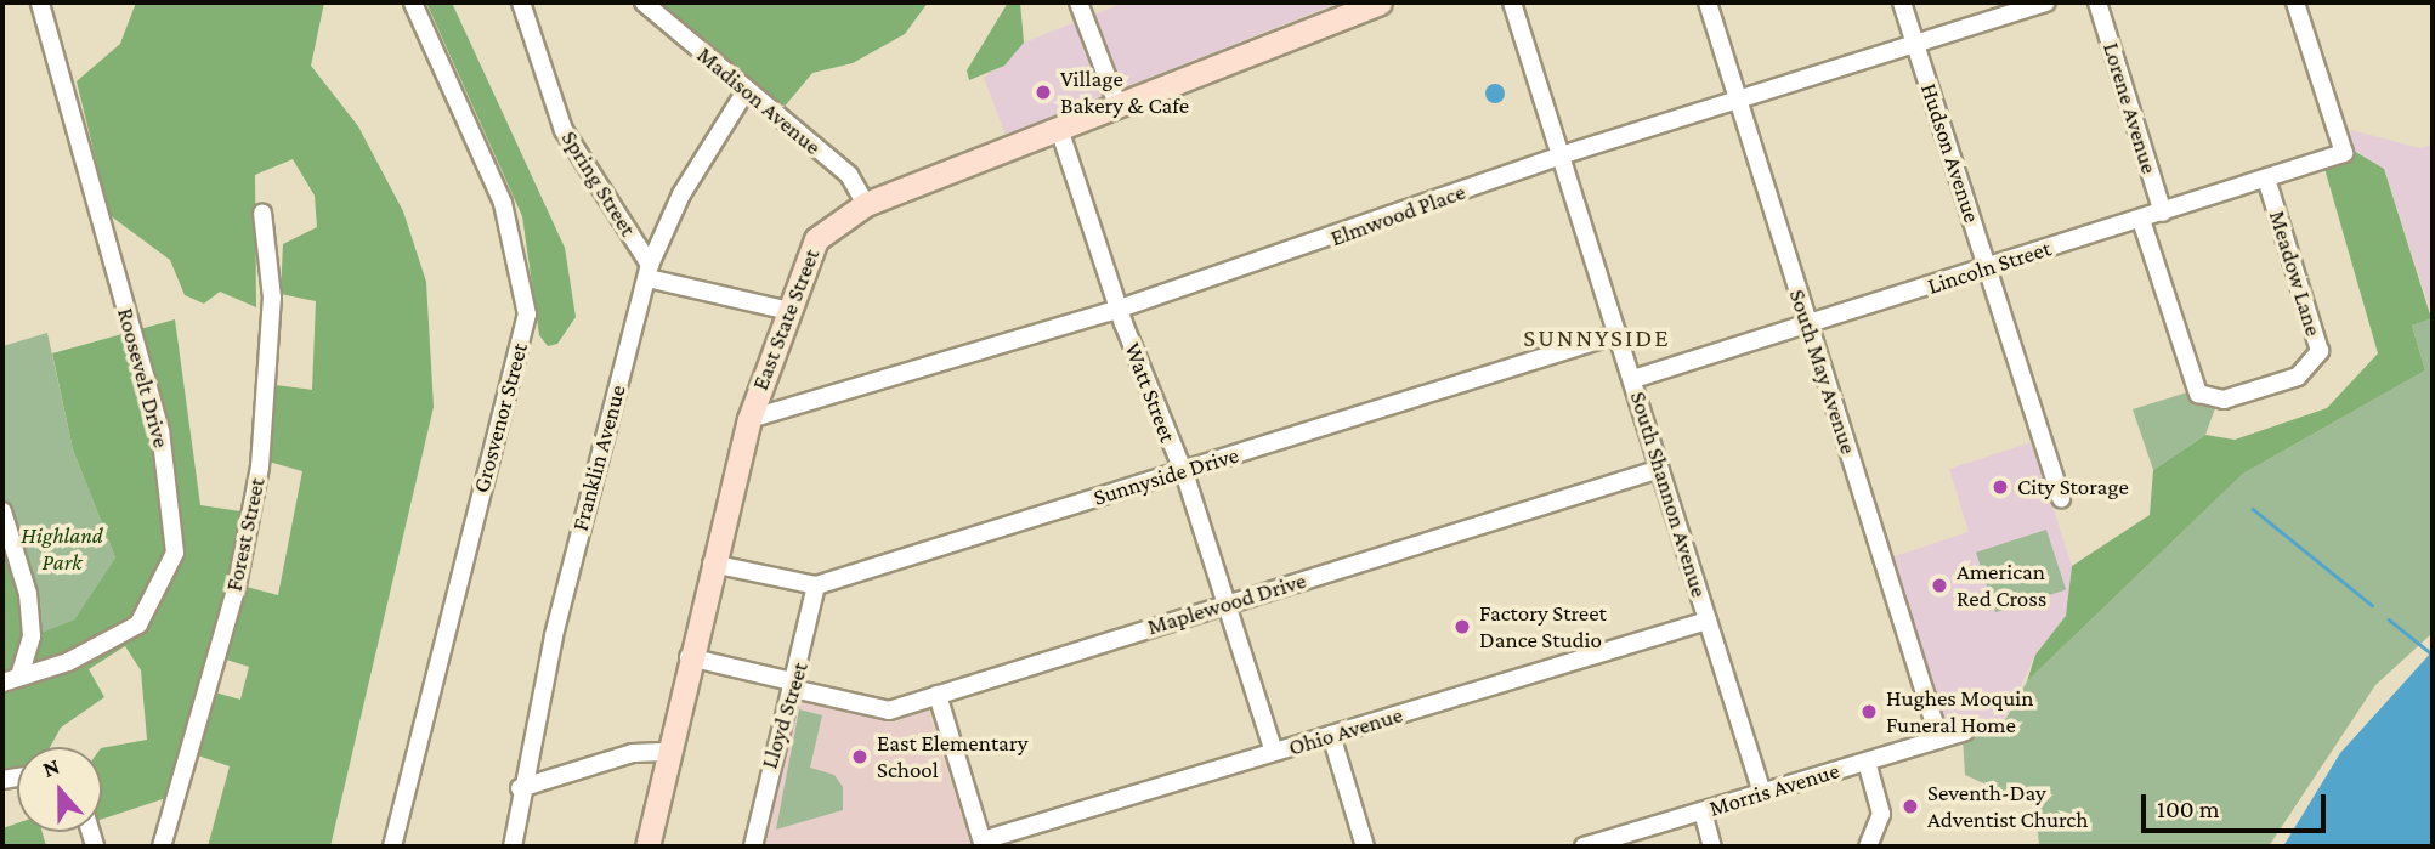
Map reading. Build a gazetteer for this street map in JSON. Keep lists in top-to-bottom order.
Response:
{
  "streets": {
    "main road": ["East State Street"],
    "street": [
      "Madison Avenue",
      "Lorene Avenue",
      "Hudson Avenue",
      "Spring Street",
      "Elmwood Place",
      "Lincoln Street",
      "Meadow Lane",
      "South May Avenue",
      "Roosevelt Drive",
      "Watt Street",
      "Grosvenor Street",
      "Franklin Avenue",
      "Sunnyside Drive",
      "South Shannon Avenue",
      "Forest Street",
      "Maplewood Drive",
      "Lloyd Street",
      "Ohio Avenue",
      "Morris Avenue"
    ]
  },
  "crossings": [
    ["Madison Avenue", "East State Street"],
    ["Madison Avenue", "Franklin Avenue"],
    ["Lorene Avenue", "Lincoln Street"],
    ["Hudson Avenue", "Elmwood Place"],
    ["Hudson Avenue", "Lincoln Street"],
    ["Spring Street", "Franklin Avenue"],
    ["Elmwood Place", "East State Street"],
    ["Elmwood Place", "South May Avenue"],
    ["Elmwood Place", "Watt Street"],
    ["Elmwood Place", "South Shannon Avenue"],
    ["Lincoln Street", "Meadow Lane"],
    ["Lincoln Street", "South May Avenue"],
    ["Lincoln Street", "South Shannon Avenue"],
    ["East State Street", "Watt Street"],
    ["East State Street", "Sunnyside Drive"],
    ["East State Street", "Maplewood Drive"],
    ["South May Avenue", "Morris Avenue"],
    ["Watt Street", "Sunnyside Drive"],
    ["Watt Street", "Maplewood Drive"],
    ["Watt Street", "Ohio Avenue"],
    ["Sunnyside Drive", "South Shannon Avenue"],
    ["Sunnyside Drive", "Lloyd Street"],
    ["South Shannon Avenue", "Maplewood Drive"],
    ["South Shannon Avenue", "Ohio Avenue"],
    ["South Shannon Avenue", "Morris Avenue"],
    ["Maplewood Drive", "Lloyd Street"]
  ],
  "districts": ["SUNNYSIDE"],
  "parks": ["Highland Park"],
  "places": [
    "Village Bakery & Cafe",
    "City Storage",
    "American Red Cross",
    "Factory Street Dance Studio",
    "Hughes Moquin Funeral Home",
    "East Elementary School",
    "Seventh-Day Adventist Church"
  ],
  "scale_bar": "100 m",
  "north": "top"
}
